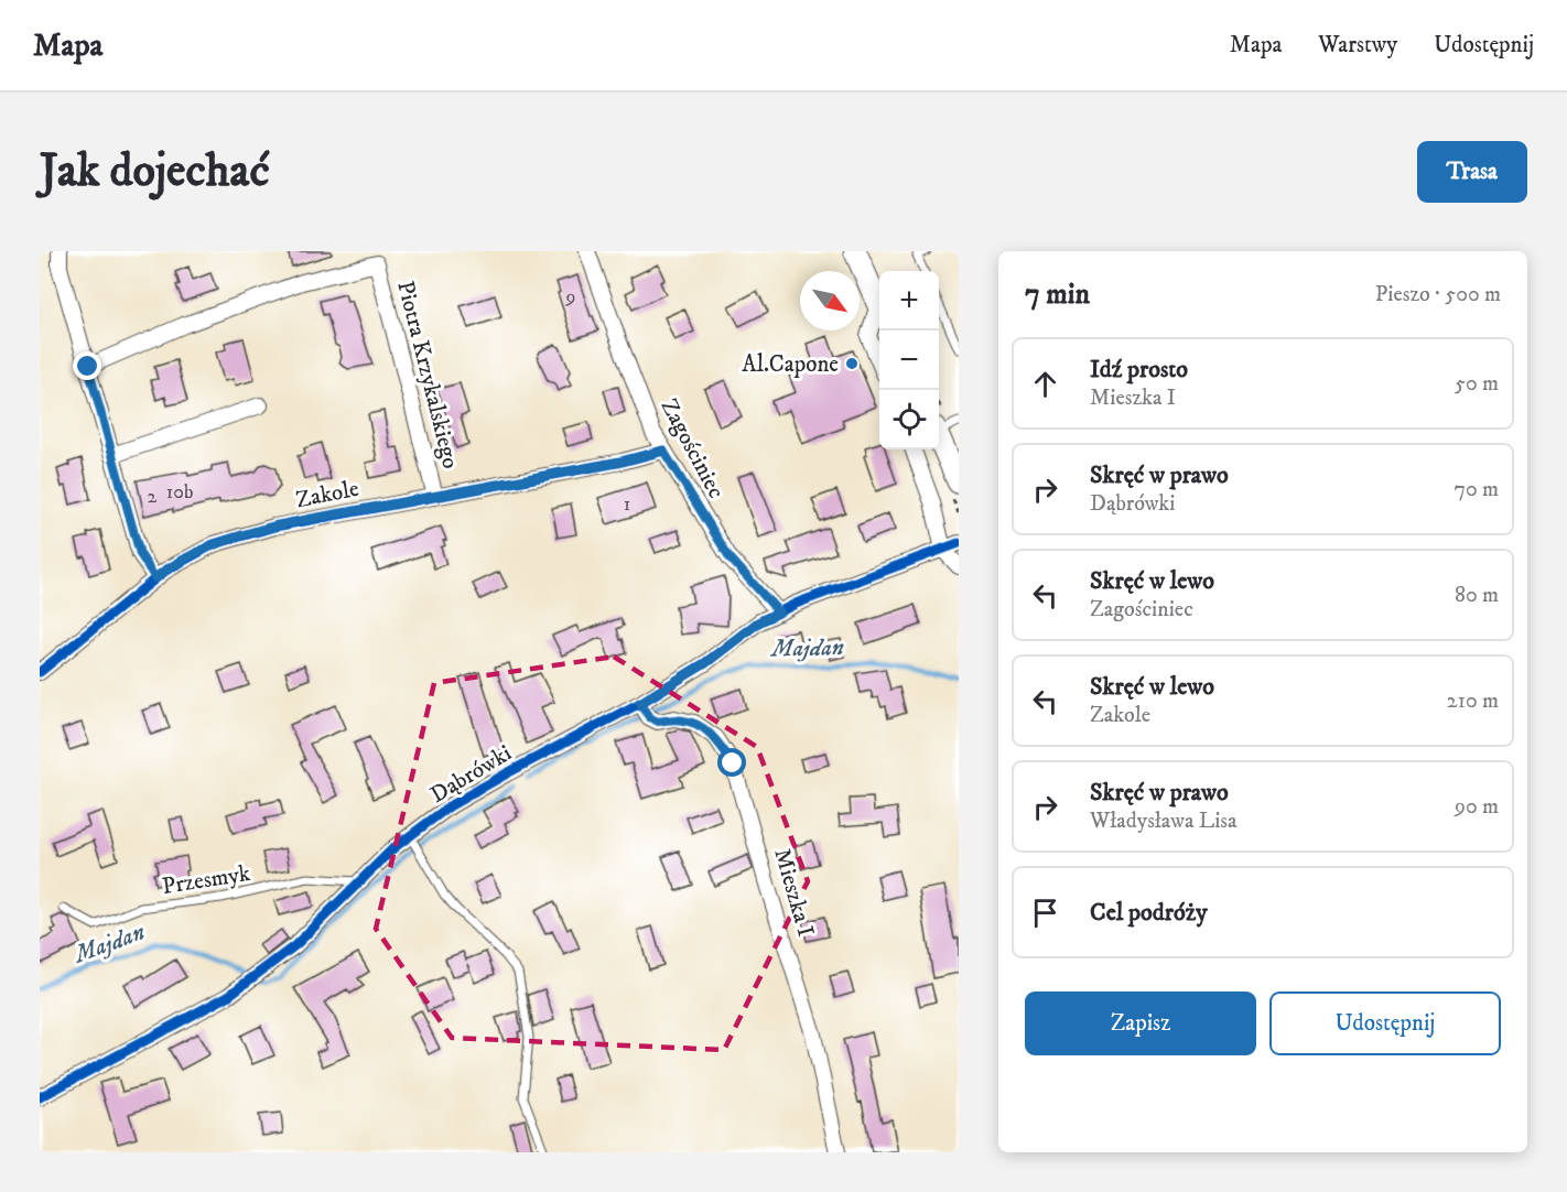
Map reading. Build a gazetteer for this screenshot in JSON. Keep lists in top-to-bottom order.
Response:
{
  "streets": {
    "street": [
      "Piotra Krzykalskiego",
      "Zagościniec",
      "Zakole",
      "Dąbrówki",
      "Mieszka I"
    ],
    "lane": ["Przesmyk"]
  },
  "crossings": [
    ["Piotra Krzykalskiego", "Zakole"],
    ["Zagościniec", "Zakole"],
    ["Zagościniec", "Dąbrówki"],
    ["Dąbrówki", "Przesmyk"],
    ["Dąbrówki", "Mieszka I"]
  ],
  "water": ["Majdan"],
  "places": ["Al.Capone"],
  "house_numbers": [
    "9",
    "10b",
    "2",
    "1"
  ],
  "north": "bottom right",
  "page": {
    "header": "Mapa",
    "nav": ["Mapa", "Warstwy", "Udostępnij"],
    "buttons": [
      "Trasa",
      ["Zapisz", "Udostępnij"]
    ],
    "title": "Jak dojechać",
    "heading": ["7 min", "Pieszo · 500 m"],
    "map_buttons": ["+", "−"],
    "list": [
      ["Idź prosto", "Mieszka I", "50 m"],
      ["Skręć w prawo", "Dąbrówki", "70 m"],
      ["Skręć w lewo", "Zagościniec", "80 m"],
      ["Skręć w lewo", "Zakole", "210 m"],
      ["Skręć w prawo", "Władysława Lisa", "90 m"],
      "Cel podróży"
    ]
  }
}
